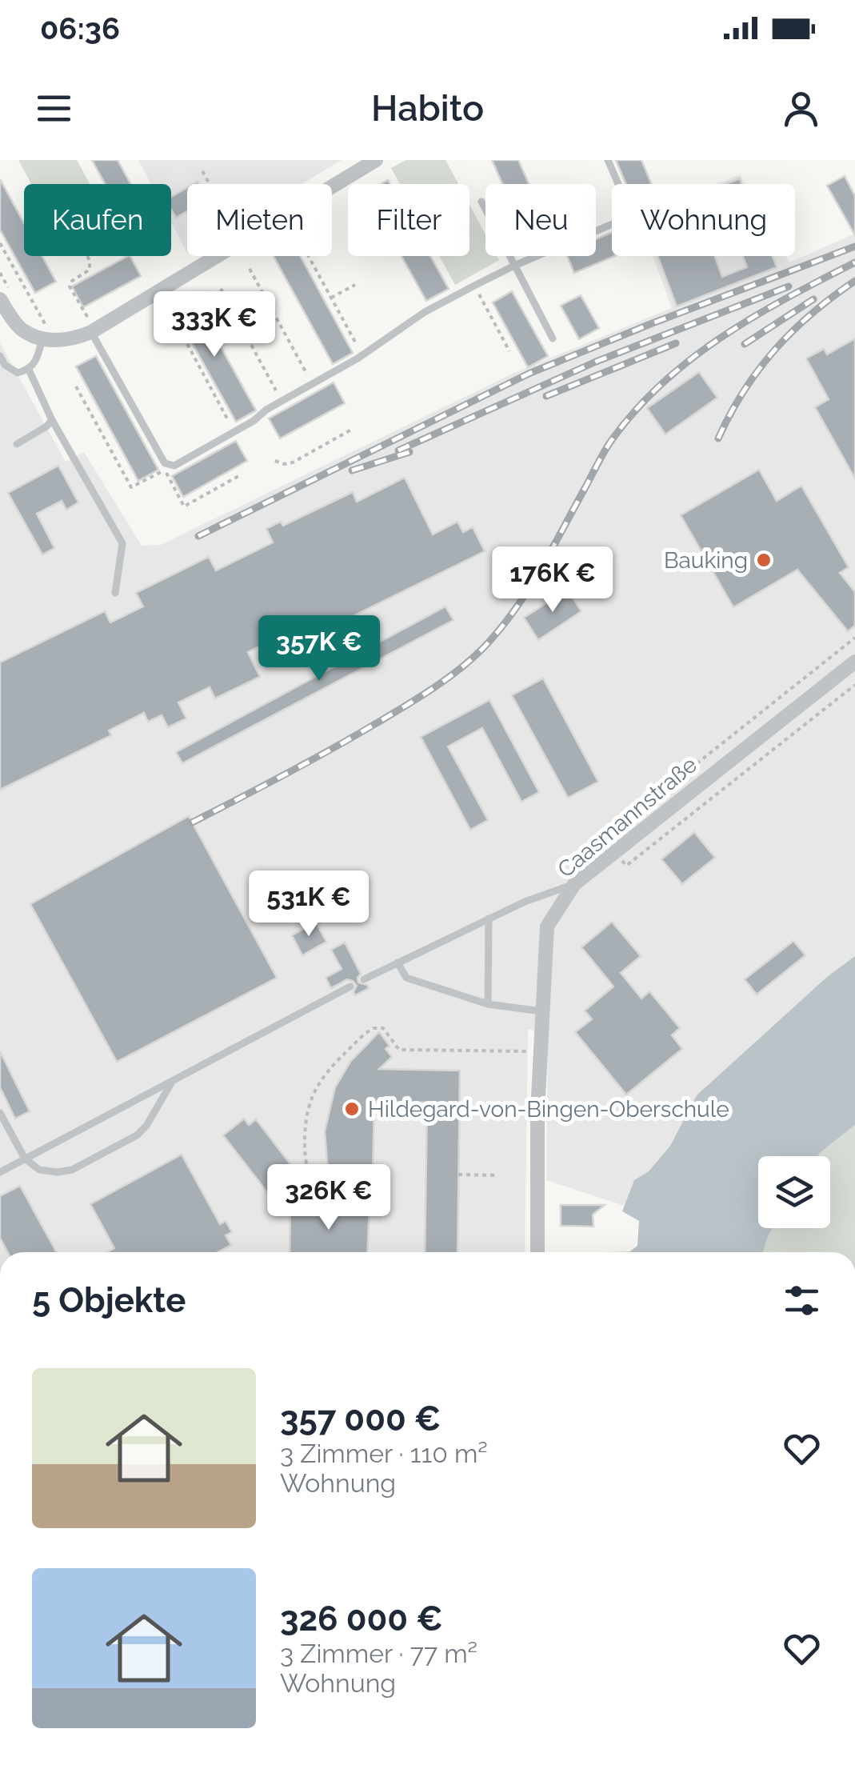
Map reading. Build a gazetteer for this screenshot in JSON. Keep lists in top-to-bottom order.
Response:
{
  "streets": {
    "street": ["Caasmannstraße"]
  },
  "places": ["Bauking", "Hildegard-von-Bingen-Oberschule"],
  "page": {
    "status": "06:36",
    "header": "Habito",
    "chip": [
      "Kaufen",
      "Mieten",
      "Filter",
      "Neu",
      "Wohnung"
    ],
    "price": [
      "333K €",
      "176K €",
      "357K €",
      "531K €",
      "326K €"
    ],
    "heading": "5 Objekte",
    "list": [
      {
        "name": "357 000 €",
        "note": "3 Zimmer · 110 m² · Wohnung"
      },
      {
        "name": "326 000 €",
        "note": "3 Zimmer · 77 m² · Wohnung"
      }
    ]
  }
}
